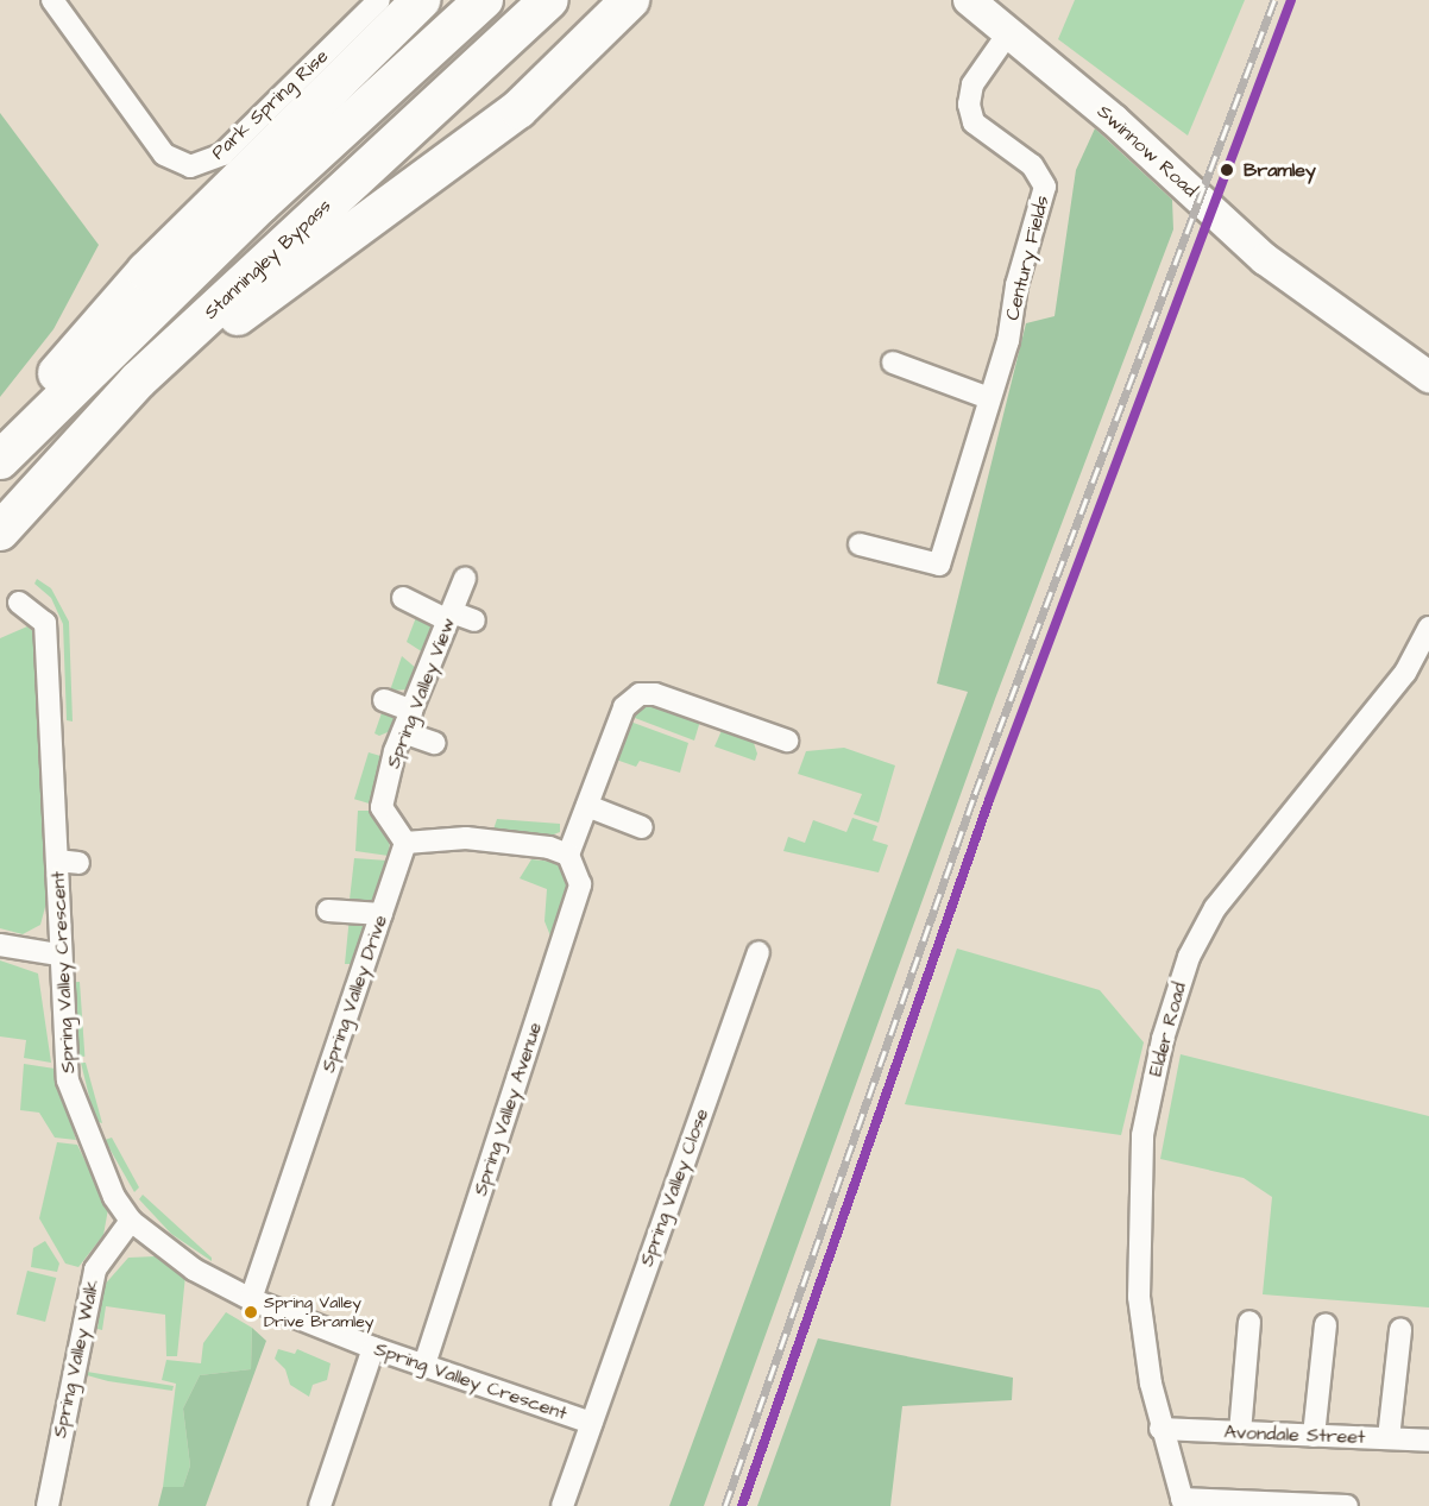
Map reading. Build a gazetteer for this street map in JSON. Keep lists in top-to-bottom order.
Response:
{
  "streets": {
    "highway": ["Stanningley Bypass"],
    "street": [
      "Park Spring Rise",
      "Swinnow Road",
      "Century Fields",
      "Spring Valley View",
      "Spring Valley Crescent",
      "Spring Valley Drive",
      "Elder Road",
      "Spring Valley Avenue",
      "Spring Valley Close",
      "Spring Valley Walk",
      "Avondale Street"
    ]
  },
  "crossings": [
    ["Swinnow Road", "Century Fields"],
    ["Spring Valley View", "Spring Valley Drive"],
    ["Spring Valley Crescent", "Spring Valley Drive"],
    ["Spring Valley Crescent", "Spring Valley Avenue"],
    ["Spring Valley Crescent", "Spring Valley Close"],
    ["Spring Valley Crescent", "Spring Valley Walk"],
    ["Elder Road", "Avondale Street"]
  ],
  "places": ["Bramley", "Spring Valley Drive Bramley"]
}
